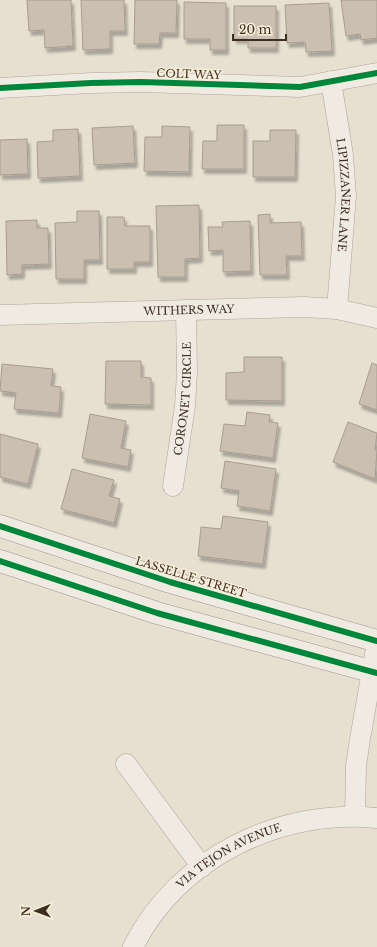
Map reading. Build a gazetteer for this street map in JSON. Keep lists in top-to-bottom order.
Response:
{
  "streets": {
    "main road": ["LASSELLE STREET"],
    "street": [
      "COLT WAY",
      "LIPIZZANER LANE",
      "WITHERS WAY",
      "CORONET CIRCLE",
      "VIA TEJON AVENUE"
    ]
  },
  "crossings": [
    ["COLT WAY", "LIPIZZANER LANE"],
    ["LIPIZZANER LANE", "WITHERS WAY"],
    ["WITHERS WAY", "CORONET CIRCLE"]
  ],
  "scale_bar": "20 m",
  "north": "left"
}
